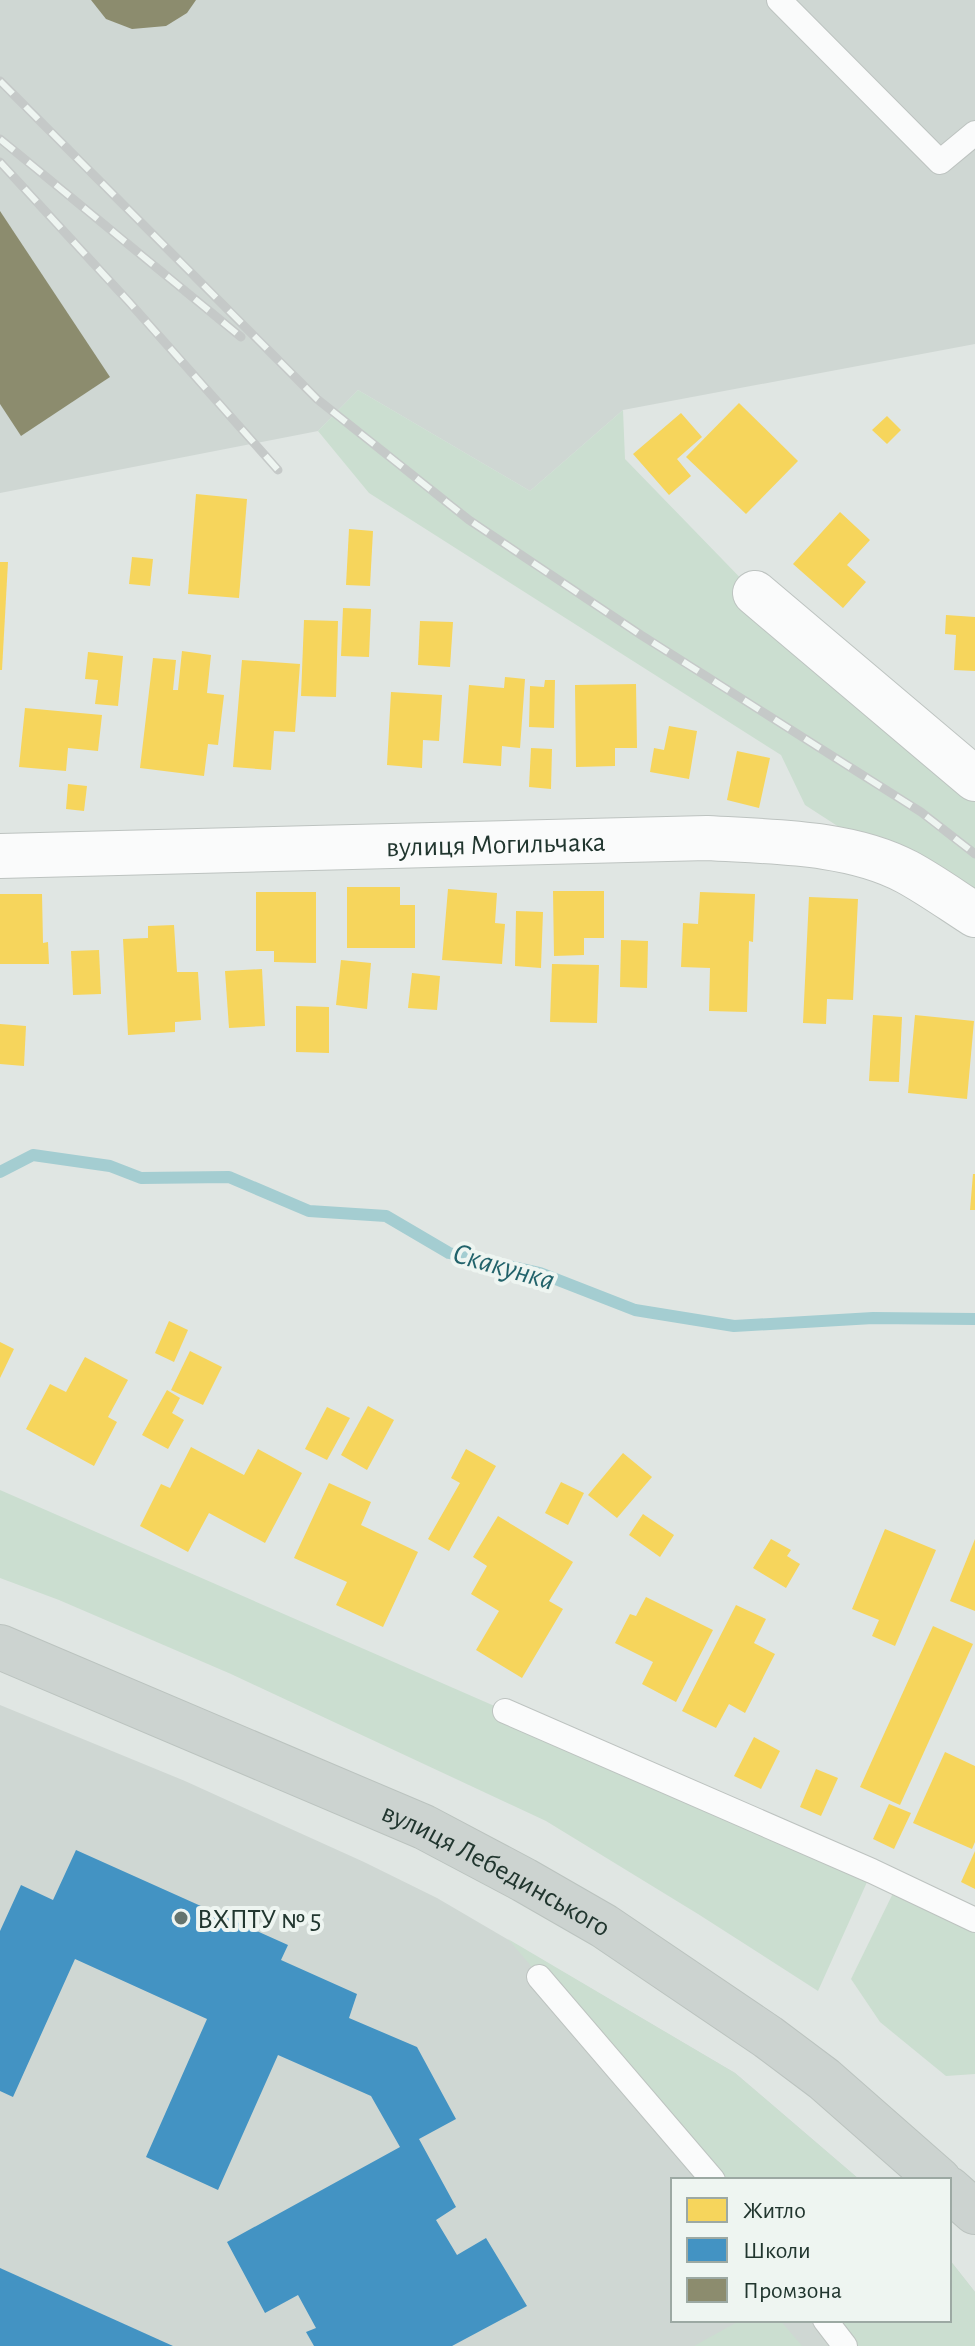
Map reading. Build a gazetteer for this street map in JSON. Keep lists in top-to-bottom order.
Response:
{
  "streets": {
    "main road": ["вулиця Лебединського"],
    "street": ["вулиця Могильчака"]
  },
  "water": ["Скакунка"],
  "places": ["ВХПТУ № 5"],
  "legend": ["Житло", "Школи", "Промзона"]
}
